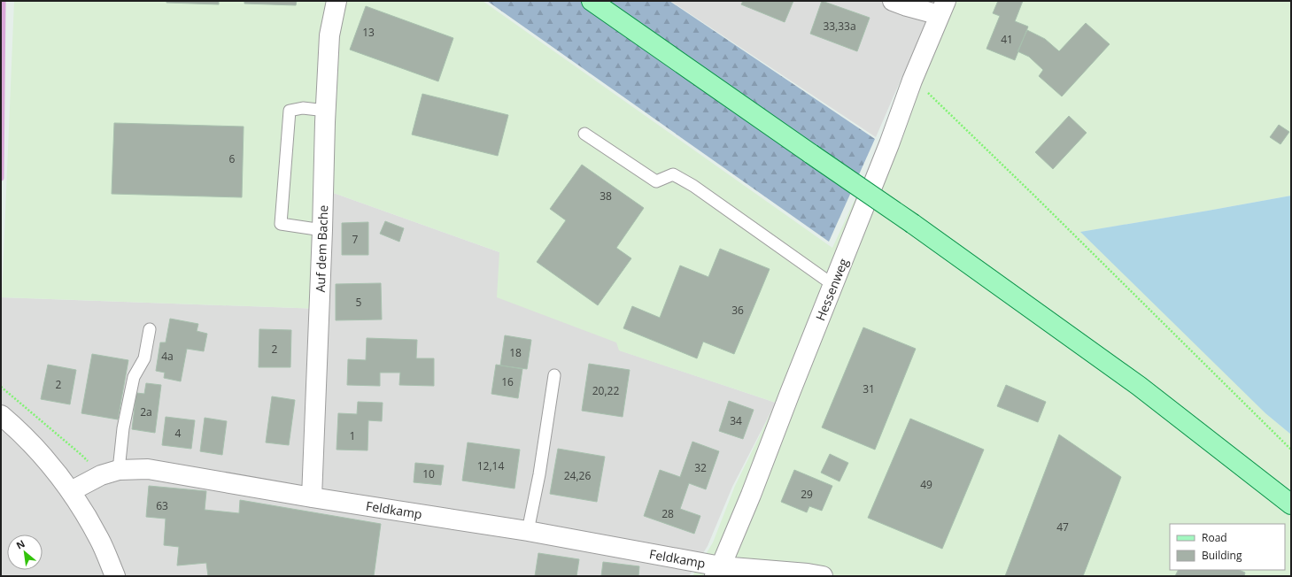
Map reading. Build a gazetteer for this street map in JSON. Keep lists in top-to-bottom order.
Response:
{
  "streets": {
    "street": ["Auf dem Bache", "Hessenweg", "Feldkamp"]
  },
  "crossings": [
    ["Auf dem Bache", "Feldkamp"],
    ["Hessenweg", "Feldkamp"]
  ],
  "house_numbers": [
    "33,33a",
    "13",
    "41",
    "6",
    "38",
    "7",
    "5",
    "36",
    "2",
    "18",
    "4a",
    "16",
    "2",
    "31",
    "20,22",
    "2a",
    "34",
    "4",
    "1",
    "12,14",
    "32",
    "10",
    "24,26",
    "49",
    "29",
    "63",
    "28",
    "47"
  ],
  "legend": ["Road", "Building"],
  "north": "top left"
}
